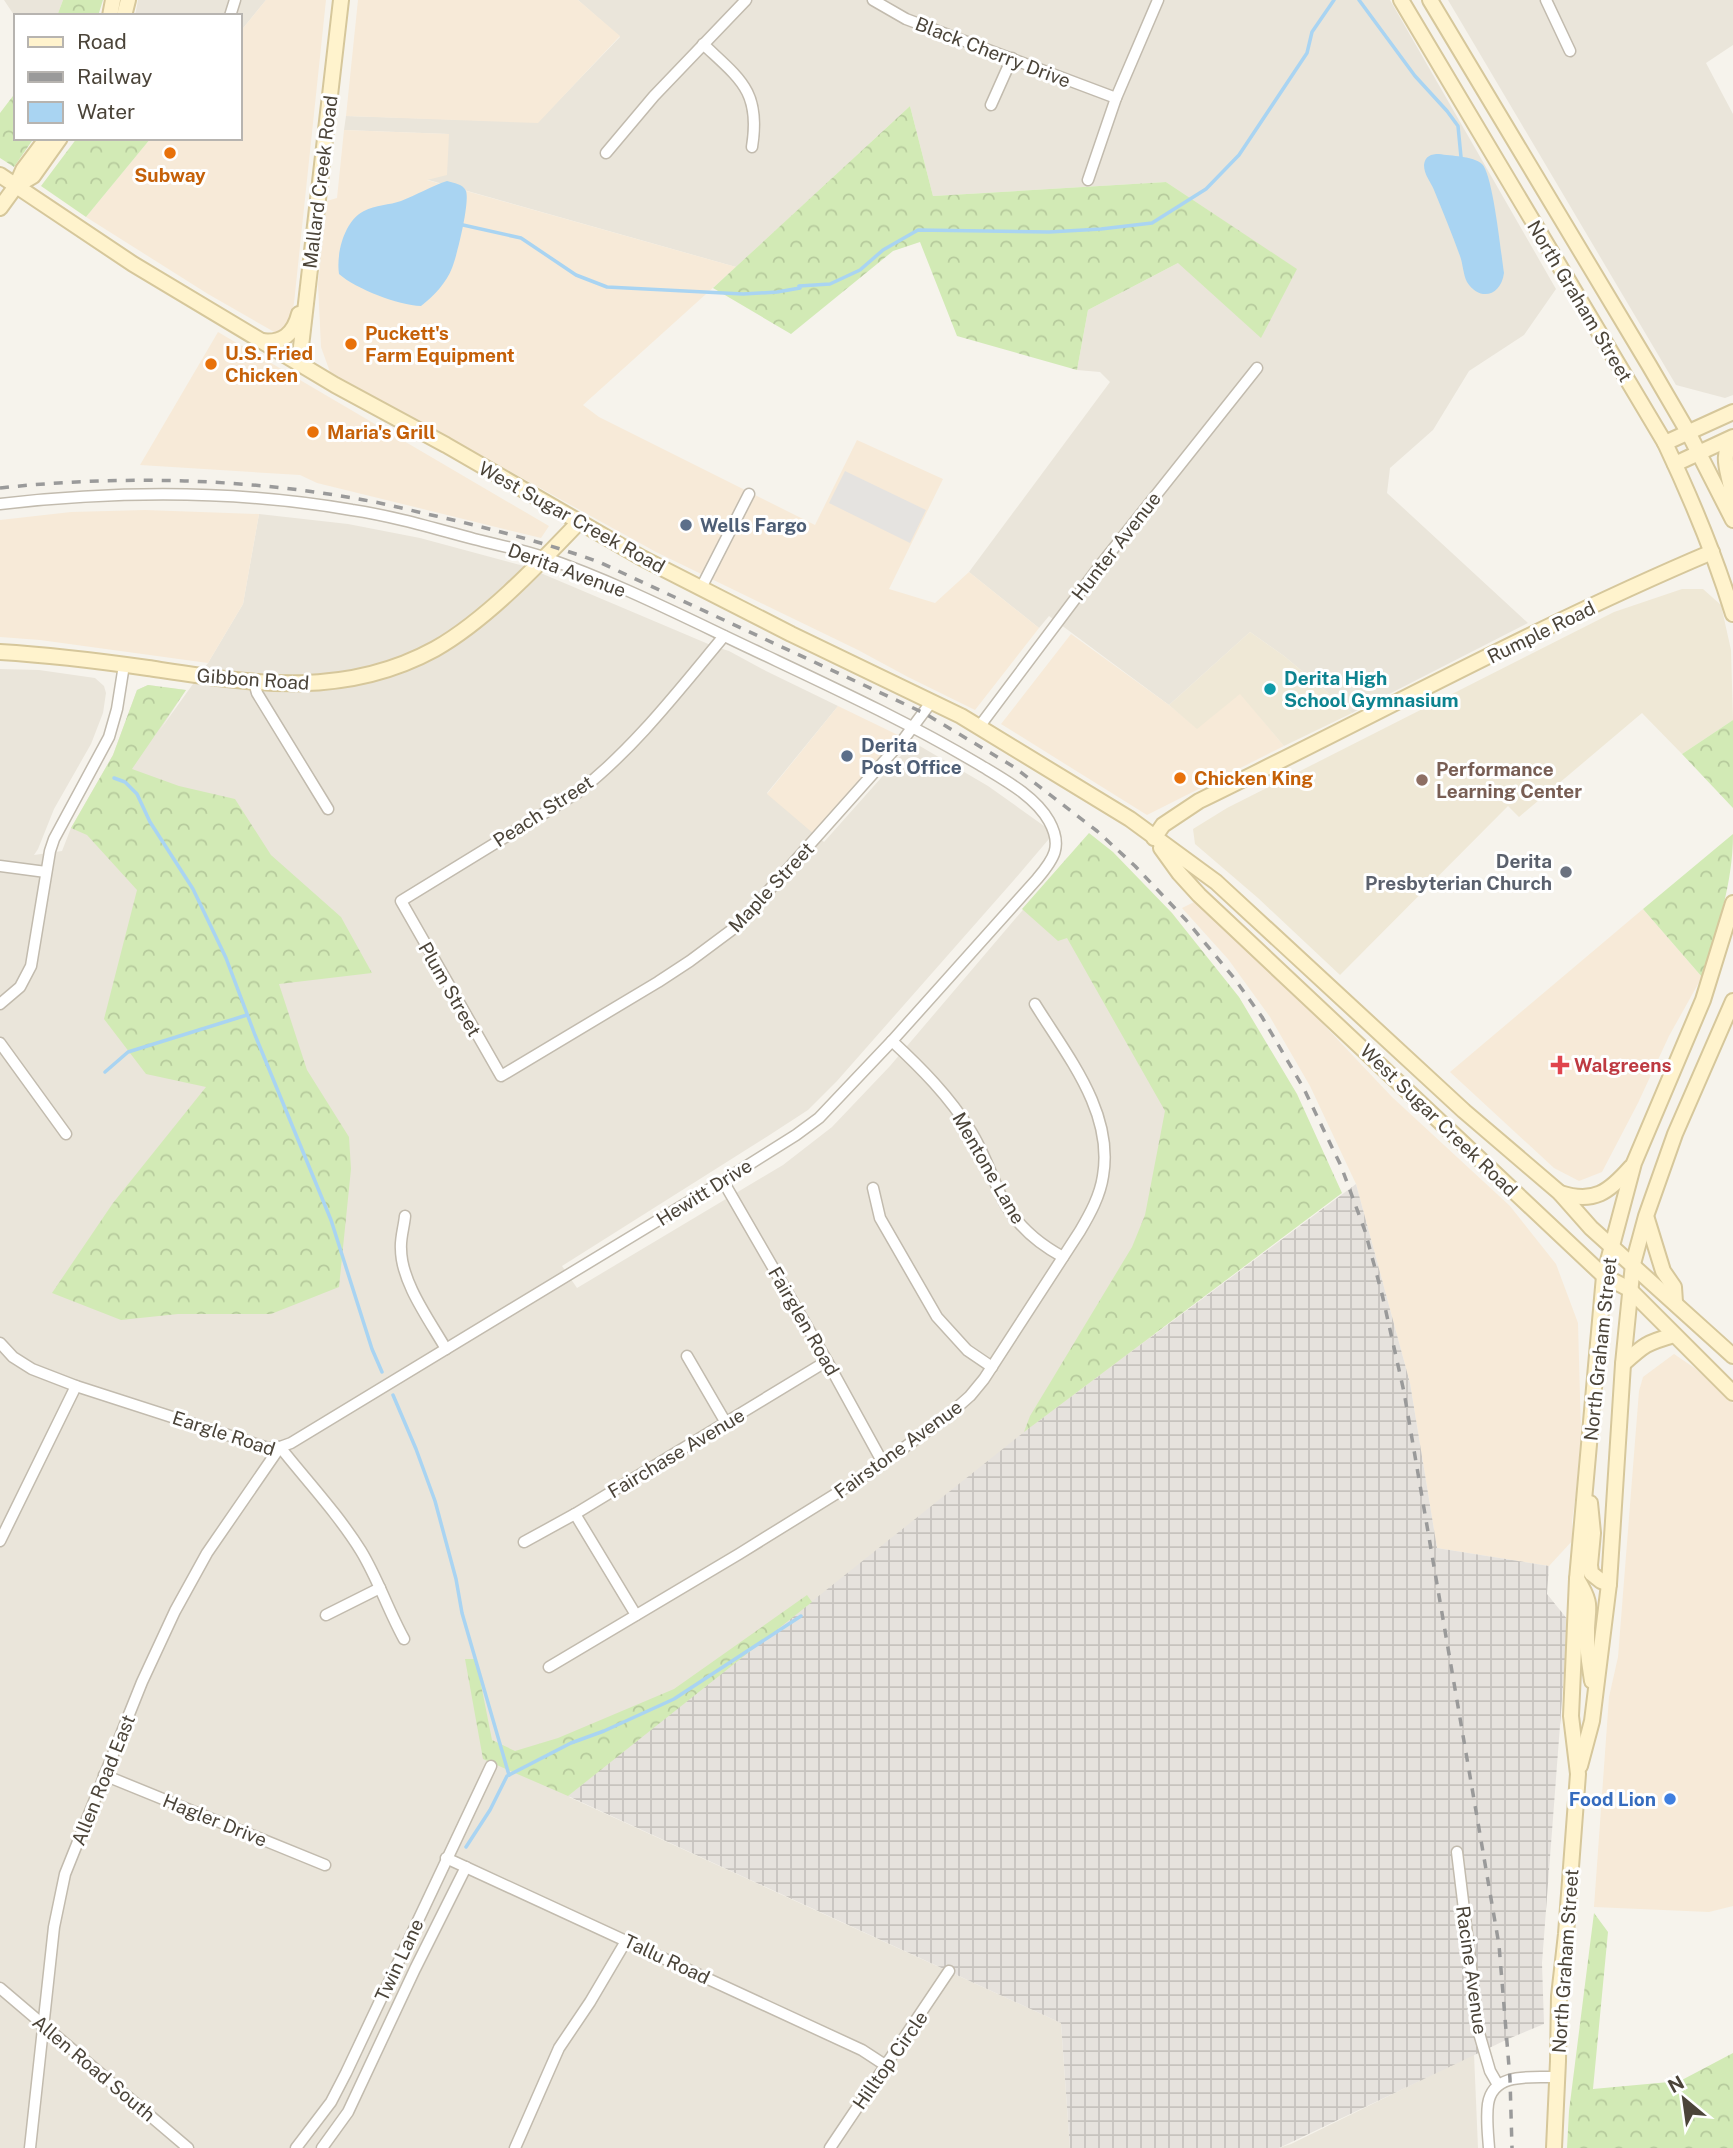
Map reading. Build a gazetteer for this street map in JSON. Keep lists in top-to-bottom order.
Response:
{
  "streets": {
    "main road": [
      "Mallard Creek Road",
      "North Graham Street",
      "West Sugar Creek Road",
      "Rumple Road",
      "Gibbon Road"
    ],
    "street": [
      "Black Cherry Drive",
      "Hunter Avenue",
      "Derita Avenue",
      "Peach Street",
      "Maple Street",
      "Plum Street",
      "Mentone Lane",
      "Hewitt Drive",
      "Fairglen Road",
      "Eargle Road",
      "Fairstone Avenue",
      "Fairchase Avenue",
      "Allen Road East",
      "Hagler Drive",
      "Tallu Road",
      "Twin Lane",
      "Racine Avenue",
      "Hilltop Circle",
      "Allen Road South"
    ]
  },
  "crossings": [
    ["Mallard Creek Road", "West Sugar Creek Road"],
    ["North Graham Street", "West Sugar Creek Road"],
    ["North Graham Street", "Rumple Road"],
    ["West Sugar Creek Road", "Hunter Avenue"],
    ["West Sugar Creek Road", "Rumple Road"],
    ["West Sugar Creek Road", "Gibbon Road"],
    ["West Sugar Creek Road", "Maple Street"],
    ["Derita Avenue", "Gibbon Road"],
    ["Derita Avenue", "Peach Street"],
    ["Derita Avenue", "Maple Street"],
    ["Derita Avenue", "Hewitt Drive"],
    ["Peach Street", "Plum Street"],
    ["Maple Street", "Plum Street"],
    ["Mentone Lane", "Hewitt Drive"],
    ["Mentone Lane", "Fairstone Avenue"],
    ["Hewitt Drive", "Fairglen Road"],
    ["Hewitt Drive", "Eargle Road"],
    ["Hewitt Drive", "Allen Road East"],
    ["Fairglen Road", "Fairstone Avenue"],
    ["Fairglen Road", "Fairchase Avenue"],
    ["Eargle Road", "Allen Road East"],
    ["Allen Road East", "Hagler Drive"],
    ["Allen Road East", "Allen Road South"],
    ["Tallu Road", "Twin Lane"],
    ["Tallu Road", "Hilltop Circle"]
  ],
  "places": {
    "other": [
      "Subway",
      "Puckett's Farm Equipment",
      "U.S. Fried Chicken",
      "Maria's Grill",
      "Wells Fargo",
      "Derita High School Gymnasium",
      "Derita Post Office",
      "Chicken King",
      "Performance Learning Center",
      "Derita Presbyterian Church",
      "Food Lion"
    ],
    "health": ["Walgreens"]
  },
  "legend": ["Road", "Railway", "Water"],
  "north": "top left"
}
